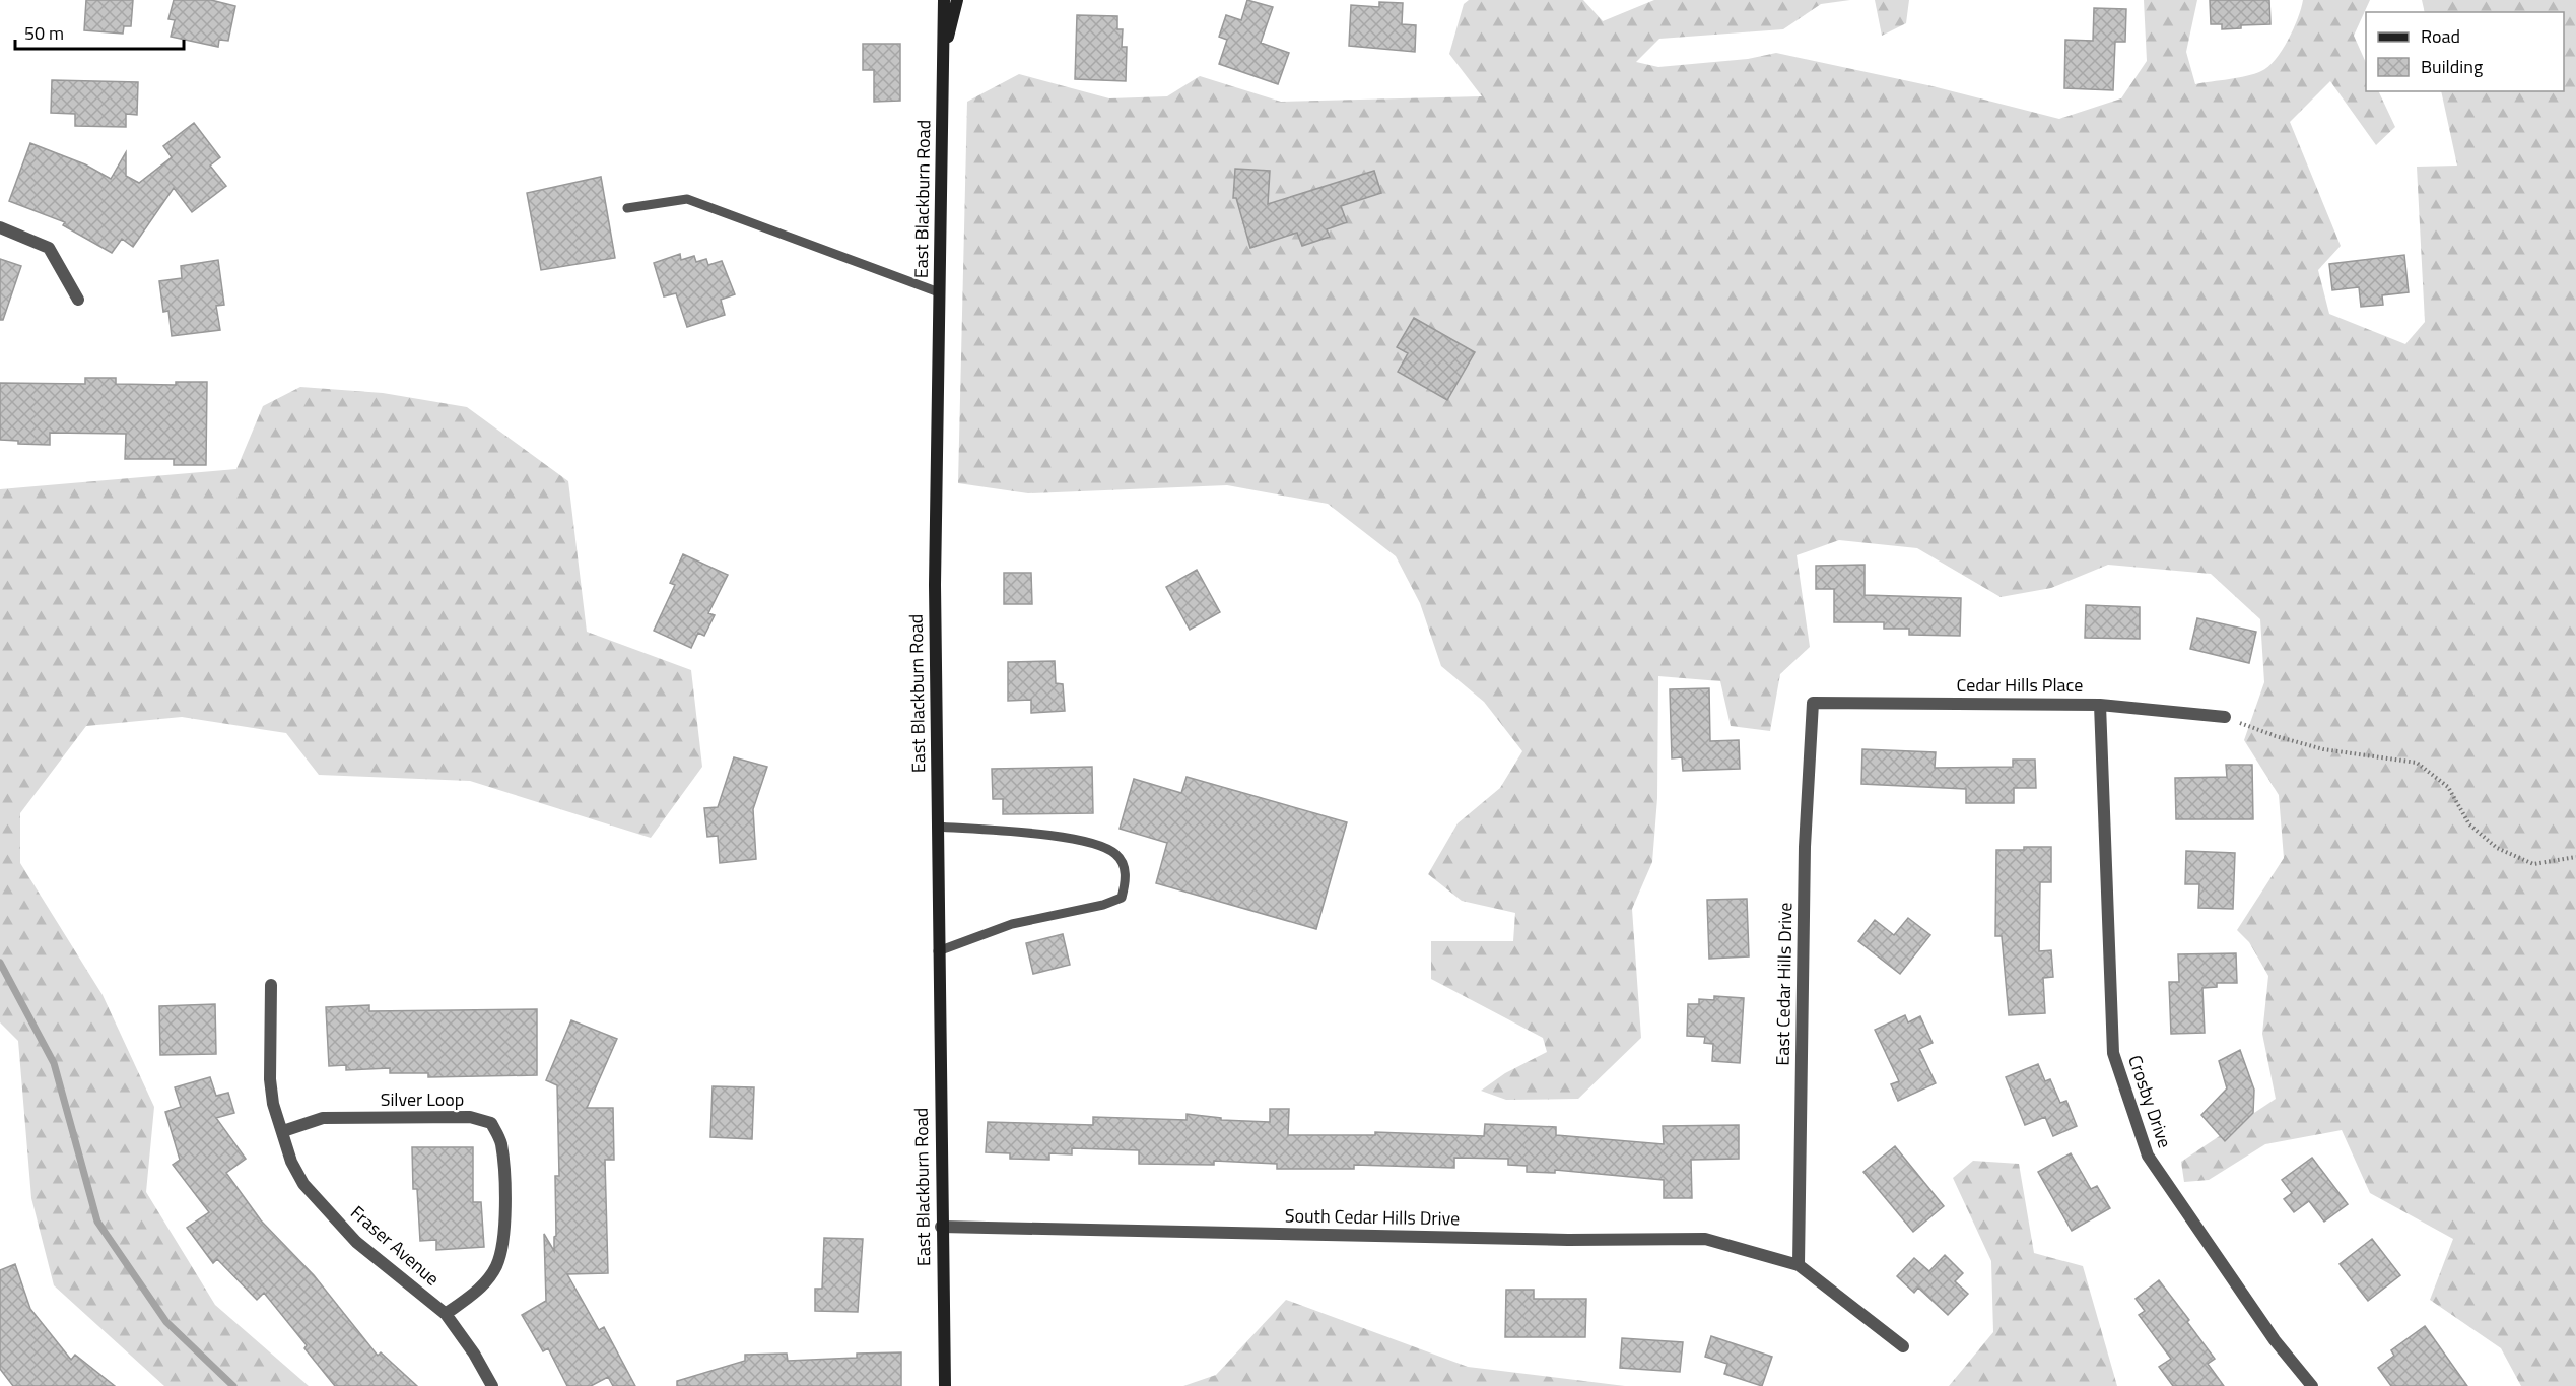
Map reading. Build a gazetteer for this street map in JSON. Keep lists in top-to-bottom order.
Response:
{
  "streets": {
    "street": [
      "East Blackburn Road",
      "Cedar Hills Place",
      "East Cedar Hills Drive",
      "Silver Loop",
      "Crosby Drive",
      "South Cedar Hills Drive",
      "Fraser Avenue"
    ]
  },
  "crossings": [
    ["East Blackburn Road", "South Cedar Hills Drive"],
    ["Cedar Hills Place", "East Cedar Hills Drive"],
    ["Cedar Hills Place", "Crosby Drive"],
    ["East Cedar Hills Drive", "South Cedar Hills Drive"],
    ["Silver Loop", "Fraser Avenue"]
  ],
  "legend": ["Road", "Building"],
  "scale_bar": "50 m"
}
